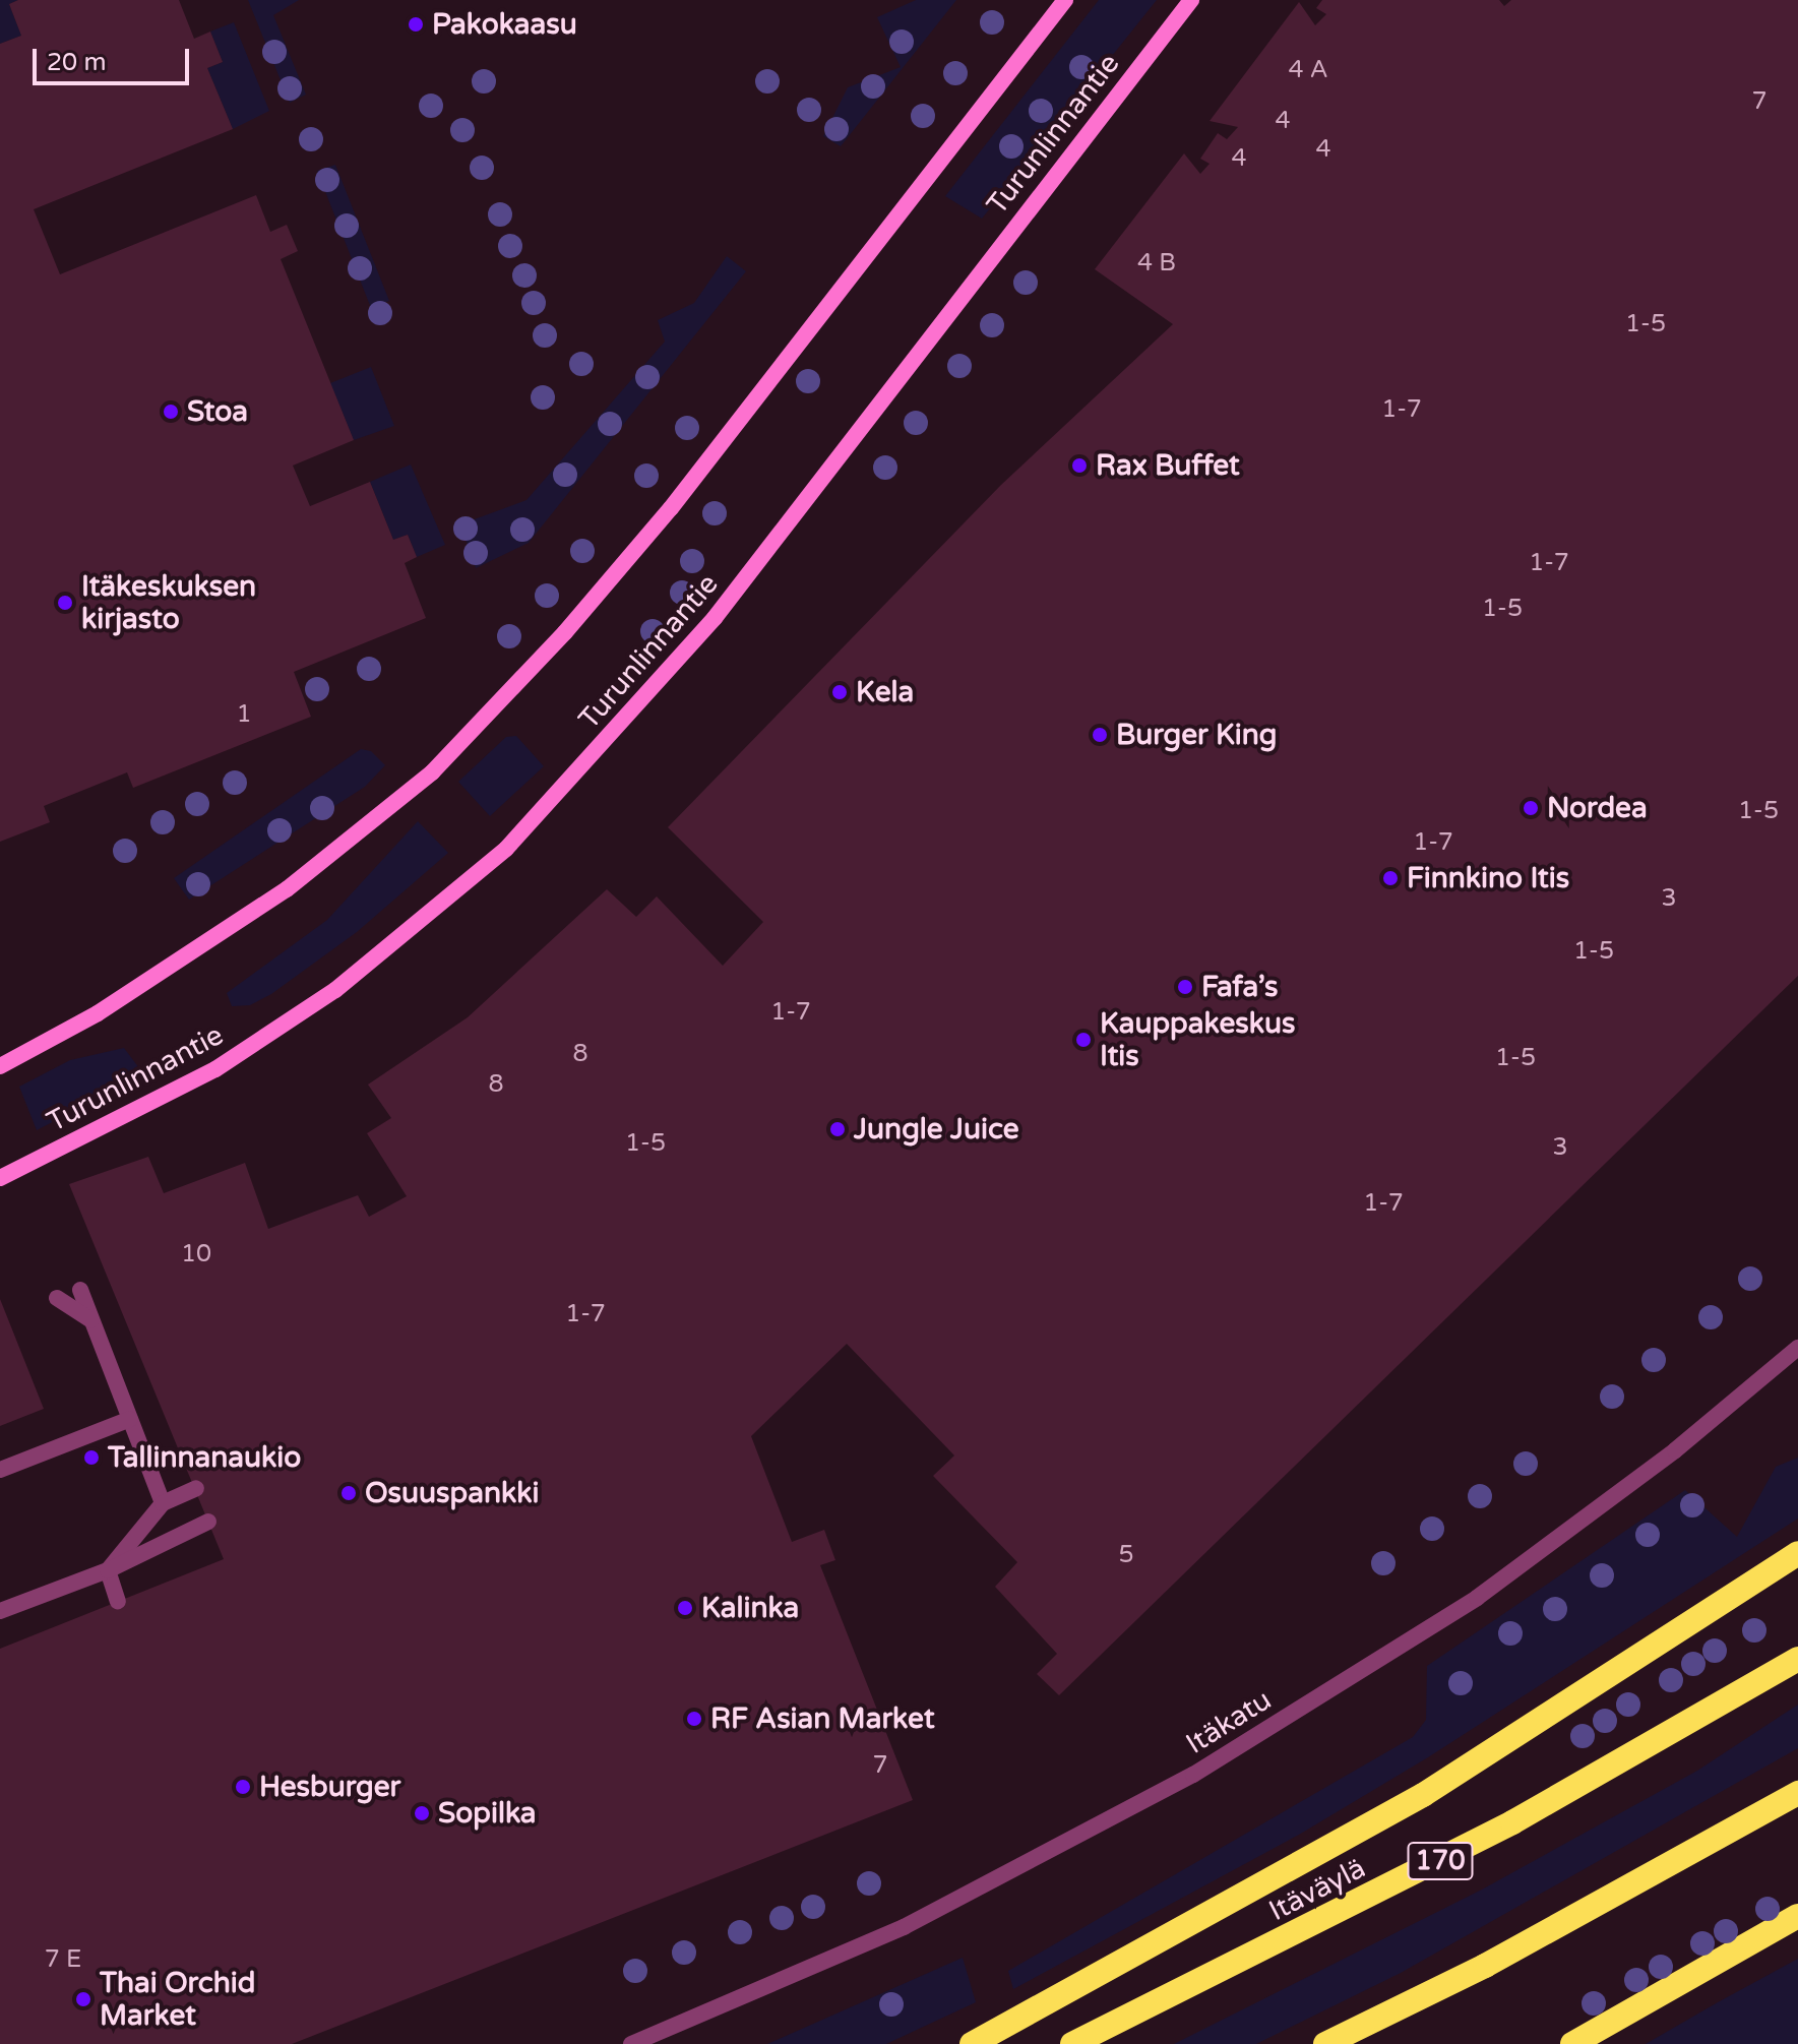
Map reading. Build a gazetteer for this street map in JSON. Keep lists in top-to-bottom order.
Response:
{
  "streets": {
    "highway": ["170", "Itäväylä"],
    "main road": ["Turunlinnantie"],
    "street": ["Itäkatu"]
  },
  "places": [
    "Pakokaasu",
    "Stoa",
    "Rax Buffet",
    "Itäkeskuksen kirjasto",
    "Kela",
    "Burger King",
    "Nordea",
    "Finnkino Itis",
    "Fafa’s",
    "Kauppakeskus Itis",
    "Jungle Juice",
    "Tallinnanaukio",
    "Osuuspankki",
    "Kalinka",
    "RF Asian Market",
    "Hesburger",
    "Sopilka",
    "Thai Orchid Market"
  ],
  "house_numbers": [
    "4 A",
    "7",
    "4",
    "4",
    "4",
    "4 B",
    "1-5",
    "1-7",
    "1-7",
    "1-5",
    "1",
    "1-5",
    "1-7",
    "3",
    "1-5",
    "1-7",
    "8",
    "1-5",
    "8",
    "1-5",
    "3",
    "1-7",
    "10",
    "1-7",
    "5",
    "7",
    "7 E"
  ],
  "scale_bar": "20 m"
}
